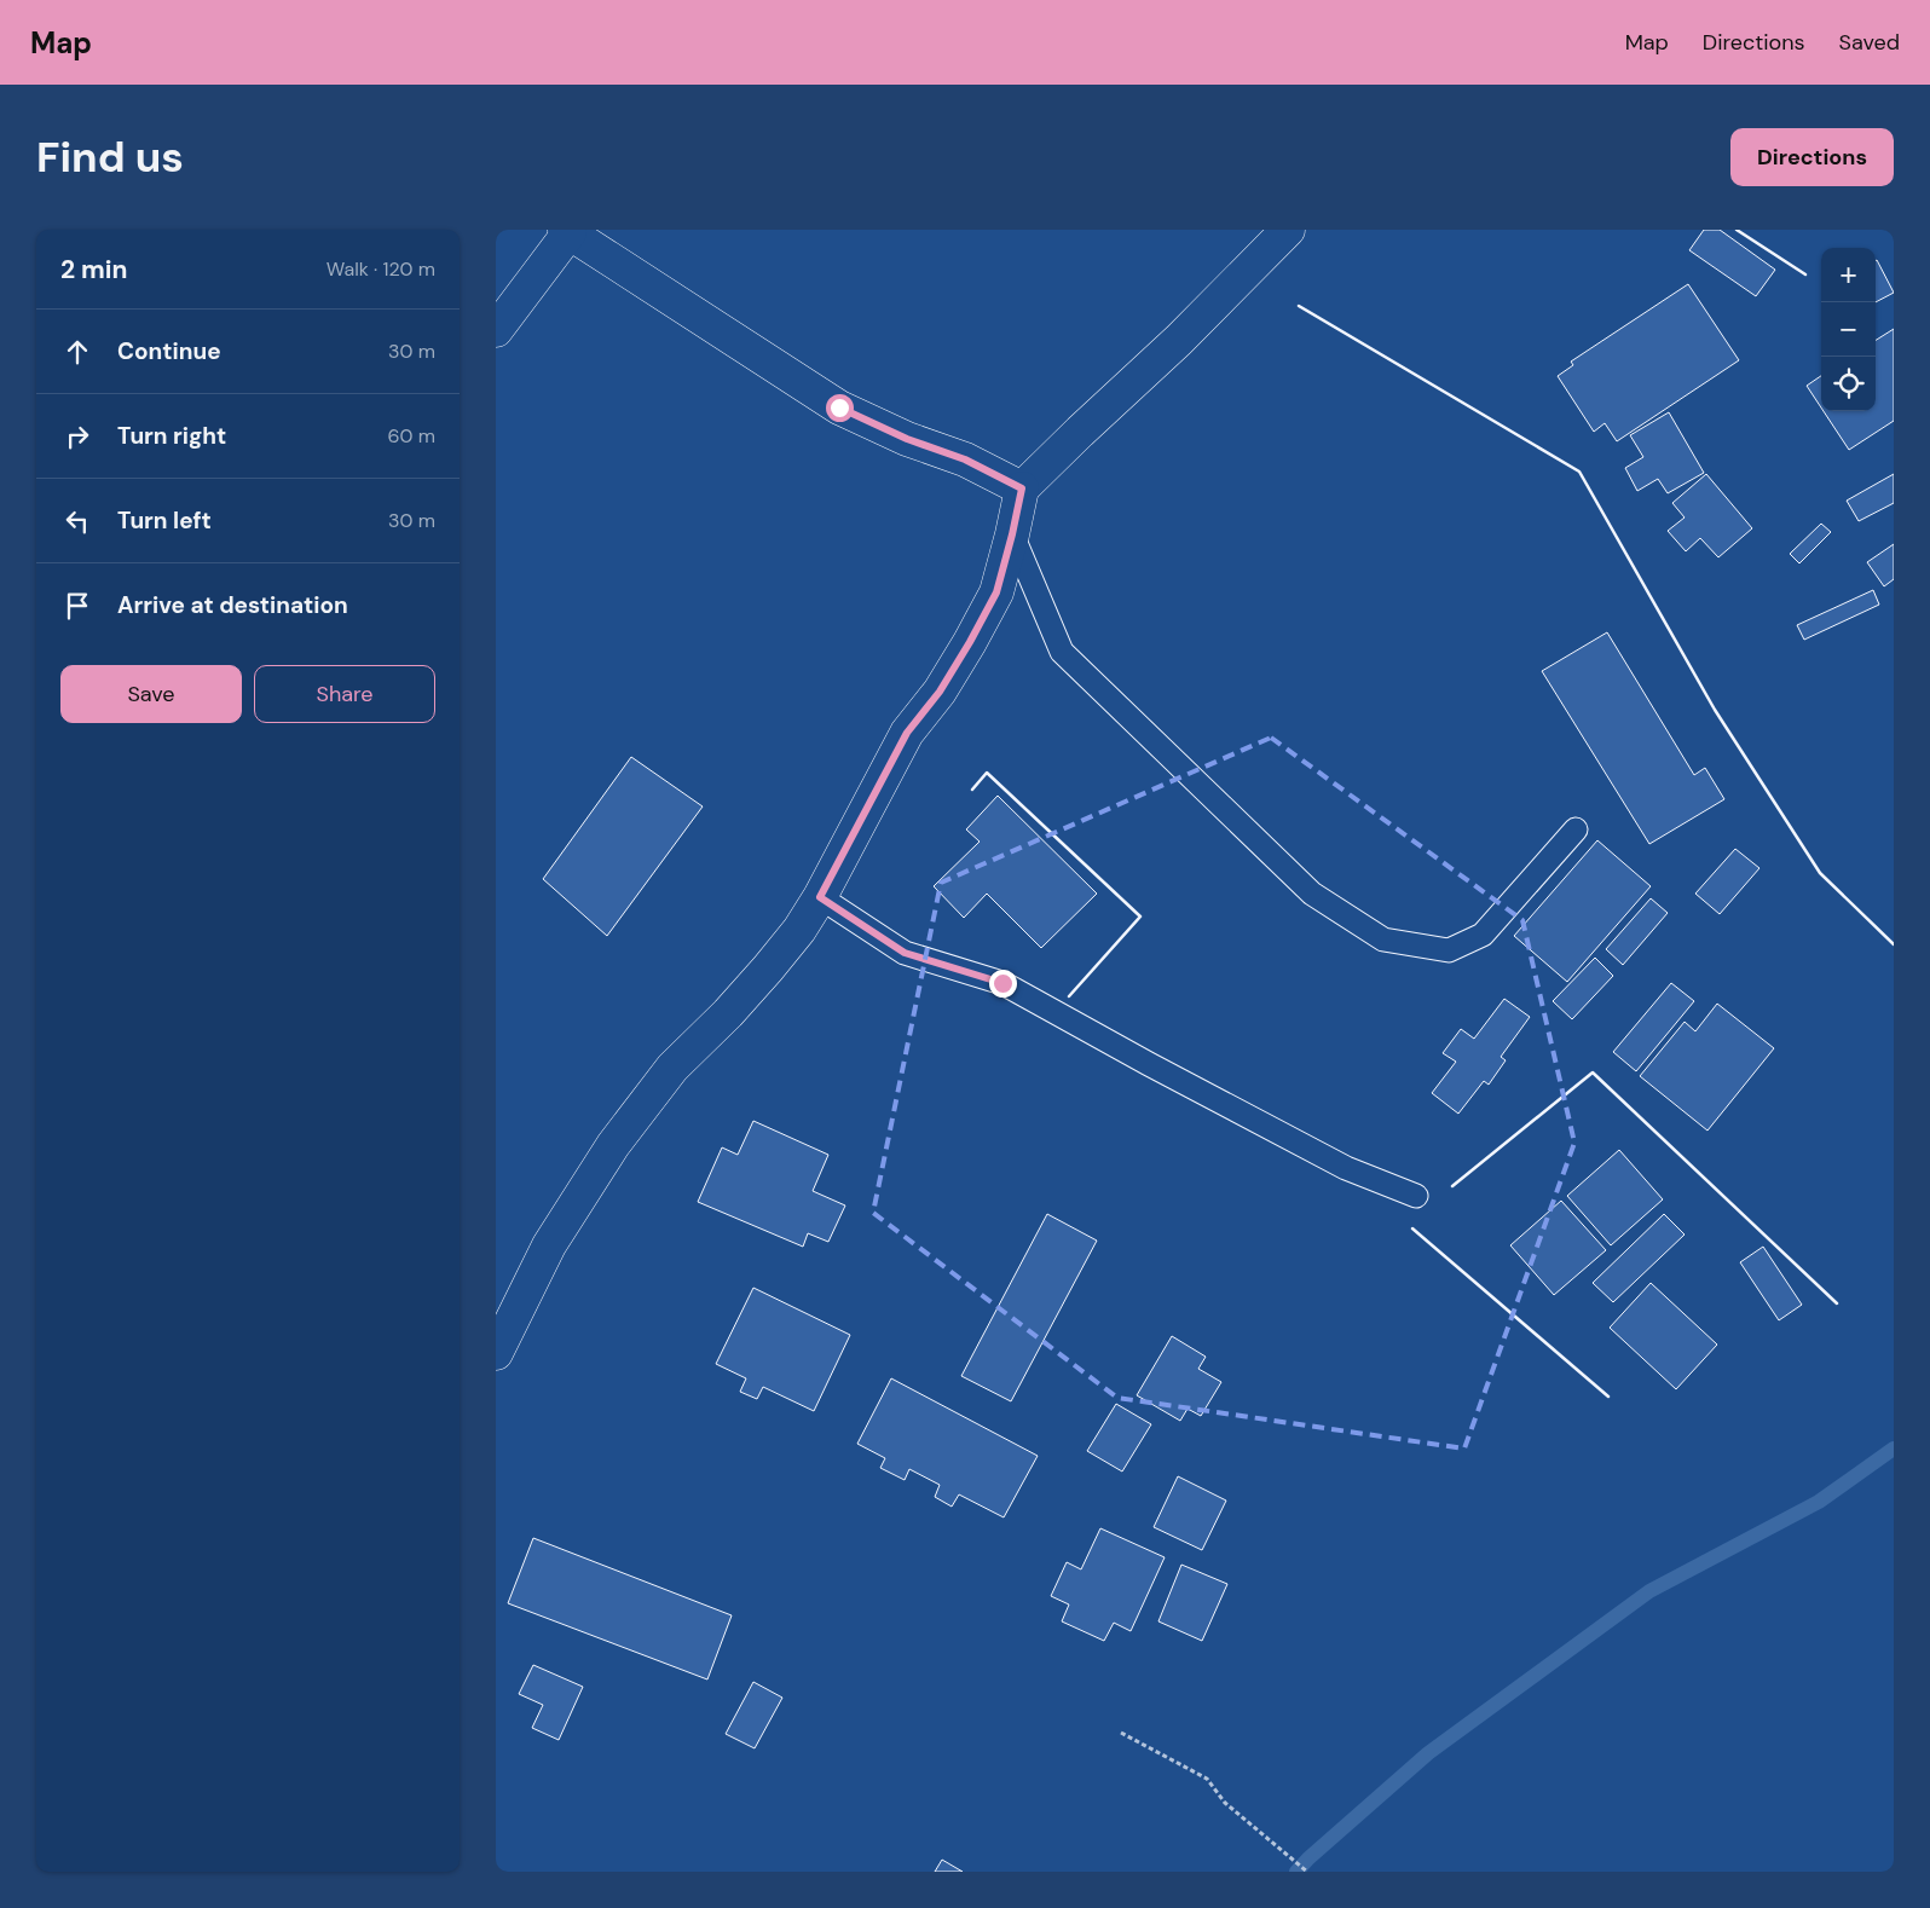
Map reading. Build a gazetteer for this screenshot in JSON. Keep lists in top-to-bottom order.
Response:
{
  "page": {
    "header": "Map",
    "nav": ["Map", "Directions", "Saved"],
    "buttons": [
      "Directions",
      ["Save", "Share"]
    ],
    "title": "Find us",
    "heading": ["2 min", "Walk · 120 m"],
    "map_buttons": ["+", "−"],
    "list": [
      ["Continue", "30 m"],
      ["Turn right", "60 m"],
      ["Turn left", "30 m"],
      "Arrive at destination"
    ]
  }
}
